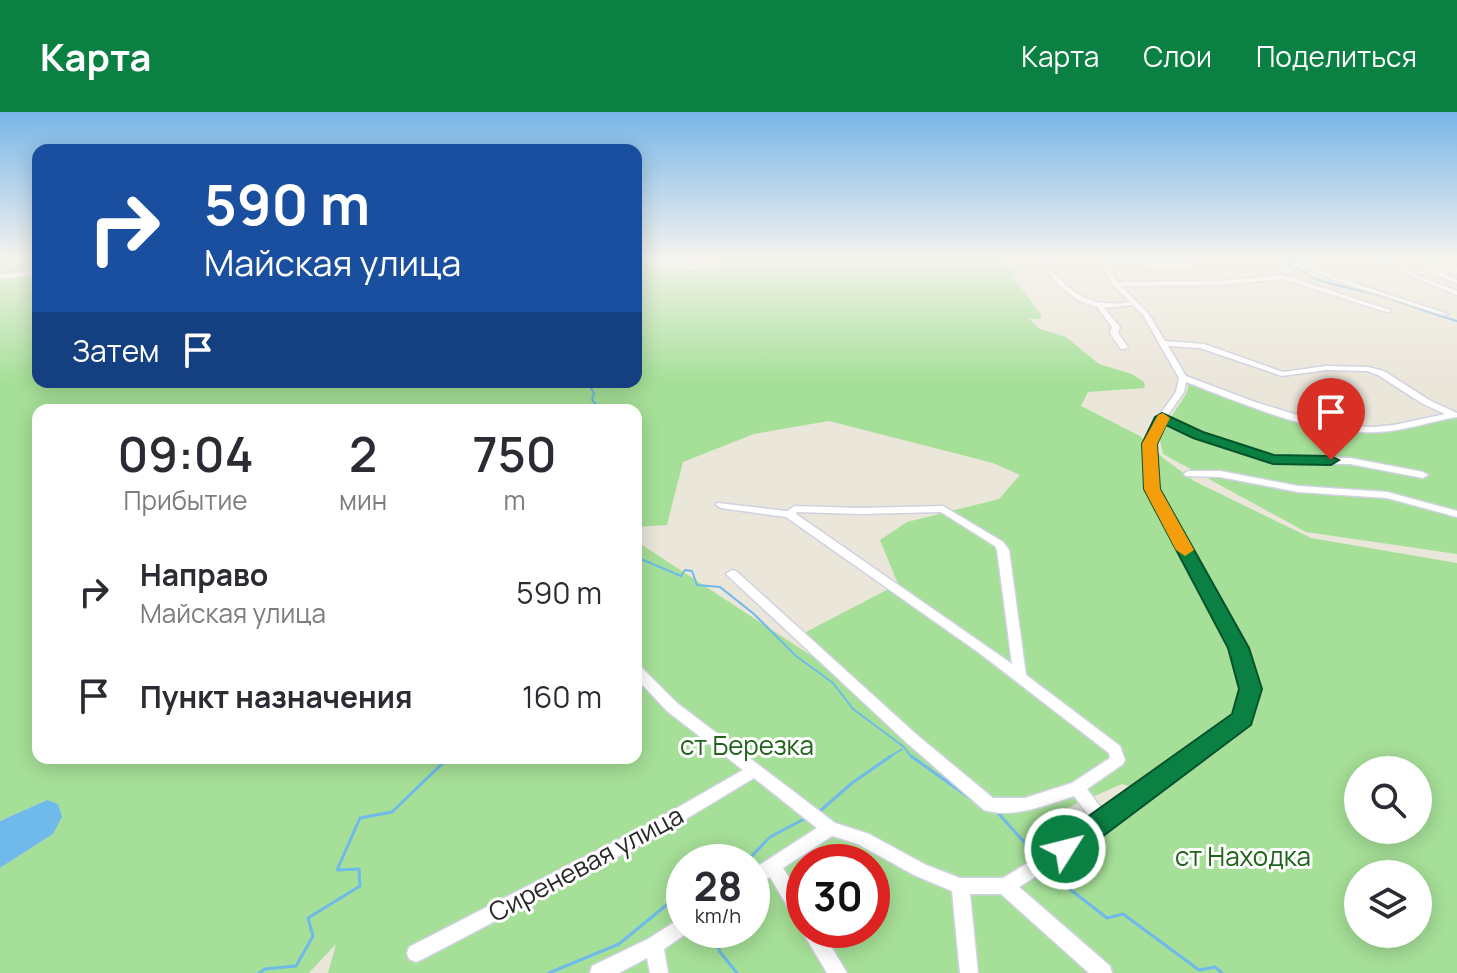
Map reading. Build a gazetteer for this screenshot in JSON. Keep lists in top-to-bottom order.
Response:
{
  "streets": {
    "street": ["Сиреневая улица"]
  },
  "parks": ["ст Березка", "ст Находка"],
  "page": {
    "header": "Карта",
    "nav": ["Карта", "Слои", "Поделиться"],
    "turn": ["590 m", "Майская улица"],
    "then": "Затем",
    "eta": [
      "09:04",
      "Прибытие",
      "2",
      "мин",
      "750",
      "m"
    ],
    "list": [
      {
        "name": "Направо",
        "note": "Майская улица",
        "value": "590 m"
      },
      {
        "name": "Пункт назначения",
        "value": "160 m"
      }
    ],
    "speed": "28 km/h",
    "limit": "30"
  }
}
